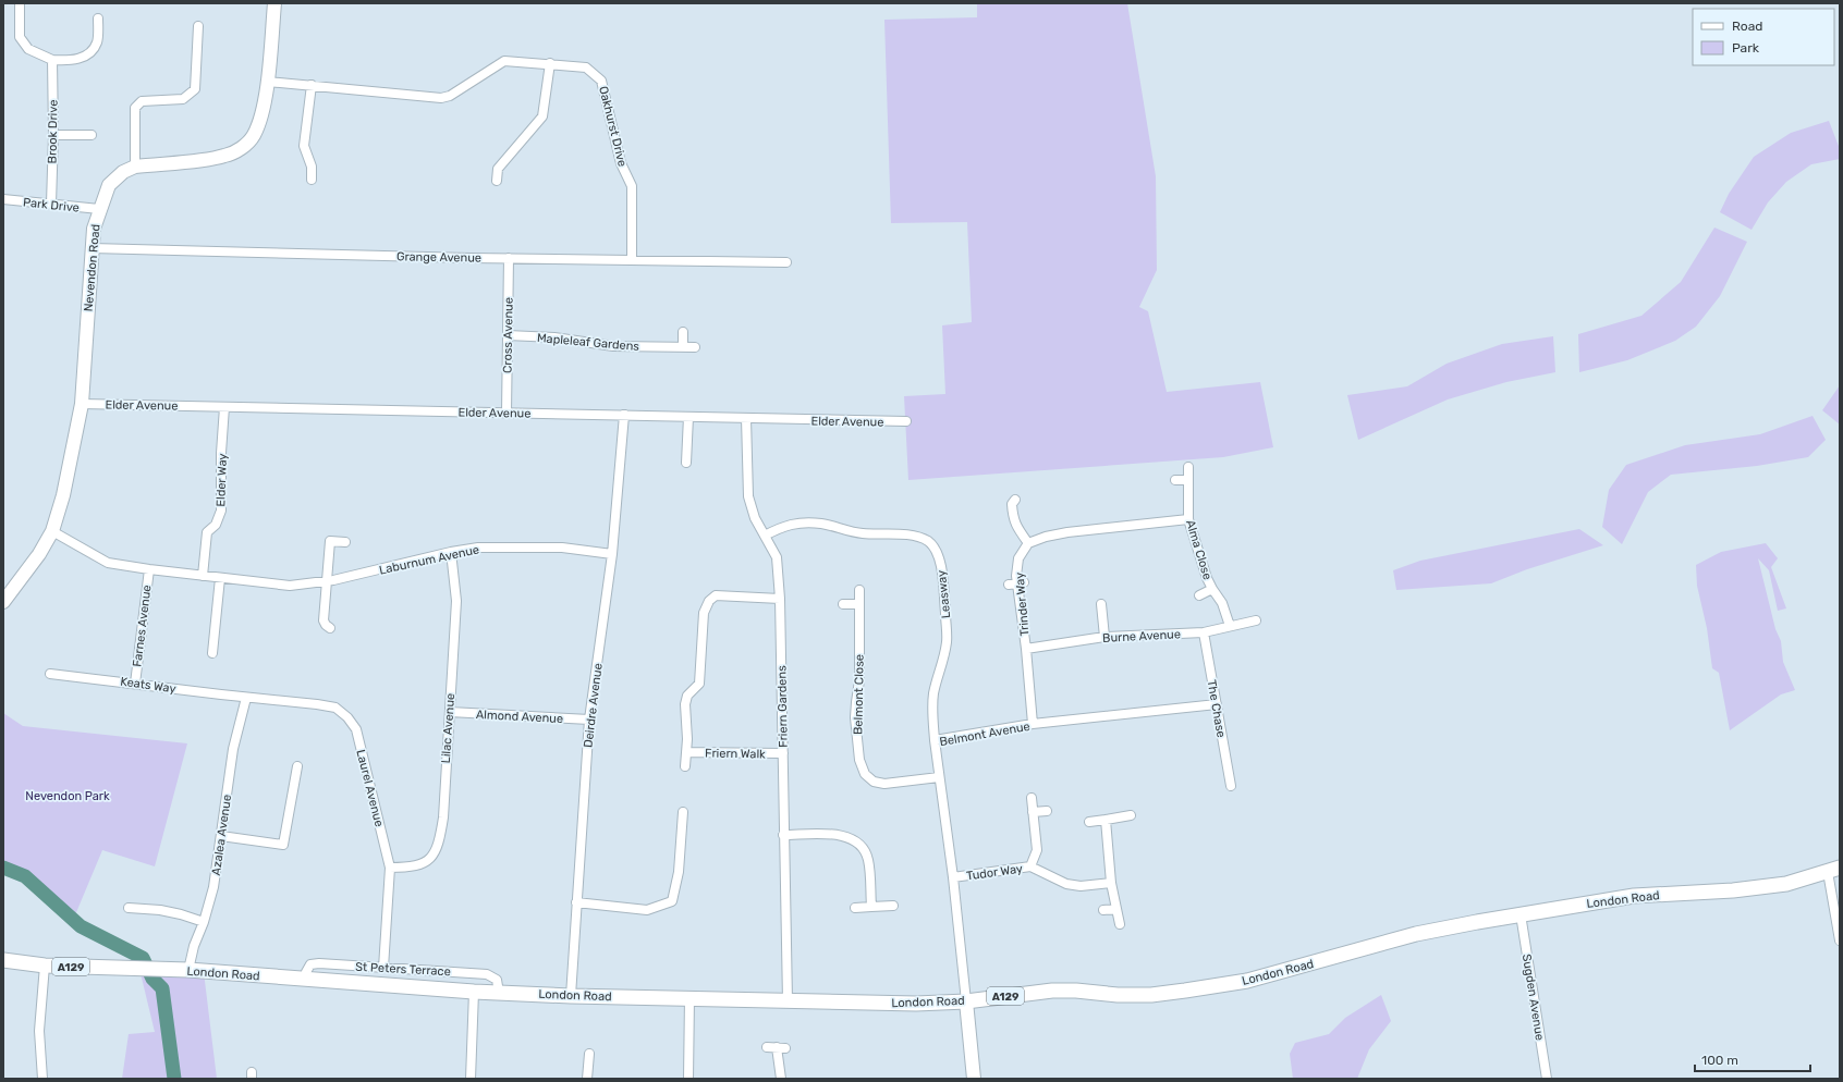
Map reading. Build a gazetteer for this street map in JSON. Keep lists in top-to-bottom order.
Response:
{
  "streets": {
    "main road": ["London Road", "A129"],
    "street": [
      "Oakhurst Drive",
      "Brook Drive",
      "Park Drive",
      "Grange Avenue",
      "Nevendon Road",
      "Cross Avenue",
      "Mapleleaf Gardens",
      "Elder Avenue",
      "Elder Way",
      "Alma Close",
      "Laburnum Avenue",
      "Leasway",
      "Trinder Way",
      "Farnes Avenue",
      "Burne Avenue",
      "Keats Way",
      "Belmont Close",
      "Deirdre Avenue",
      "Friern Gardens",
      "The Chase",
      "Almond Avenue",
      "Lilac Avenue",
      "Belmont Avenue",
      "Friern Walk",
      "Laurel Avenue",
      "Azalea Avenue",
      "Tudor Way",
      "St Peters Terrace",
      "Sugden Avenue"
    ]
  },
  "crossings": [
    ["Oakhurst Drive", "Grange Avenue"],
    ["Oakhurst Drive", "Nevendon Road"],
    ["Brook Drive", "Park Drive"],
    ["Park Drive", "Nevendon Road"],
    ["Grange Avenue", "Nevendon Road"],
    ["Grange Avenue", "Cross Avenue"],
    ["Nevendon Road", "Elder Avenue"],
    ["Nevendon Road", "Laburnum Avenue"],
    ["Cross Avenue", "Mapleleaf Gardens"],
    ["Cross Avenue", "Elder Avenue"],
    ["Elder Avenue", "Elder Way"],
    ["Elder Avenue", "Deirdre Avenue"],
    ["Elder Avenue", "Friern Gardens"],
    ["Elder Way", "Laburnum Avenue"],
    ["Alma Close", "Burne Avenue"],
    ["Laburnum Avenue", "Farnes Avenue"],
    ["Laburnum Avenue", "Deirdre Avenue"],
    ["Laburnum Avenue", "Lilac Avenue"],
    ["Leasway", "Friern Gardens"],
    ["Leasway", "Belmont Avenue"],
    ["Trinder Way", "Burne Avenue"],
    ["Trinder Way", "Belmont Avenue"],
    ["Farnes Avenue", "Keats Way"],
    ["Burne Avenue", "The Chase"],
    ["Keats Way", "Laurel Avenue"],
    ["Keats Way", "Azalea Avenue"],
    ["Belmont Close", "Belmont Avenue"],
    ["Deirdre Avenue", "Almond Avenue"],
    ["Deirdre Avenue", "London Road"],
    ["Friern Gardens", "Friern Walk"],
    ["Friern Gardens", "London Road"],
    ["The Chase", "Belmont Avenue"],
    ["Almond Avenue", "Lilac Avenue"],
    ["Lilac Avenue", "Laurel Avenue"],
    ["Belmont Avenue", "Tudor Way"],
    ["Belmont Avenue", "London Road"],
    ["Laurel Avenue", "Azalea Avenue"],
    ["Laurel Avenue", "St Peters Terrace"],
    ["Azalea Avenue", "London Road"],
    ["London Road", "St Peters Terrace"],
    ["London Road", "Sugden Avenue"]
  ],
  "parks": ["Nevendon Park"],
  "legend": ["Road", "Park"],
  "scale_bar": "100 m"
}
